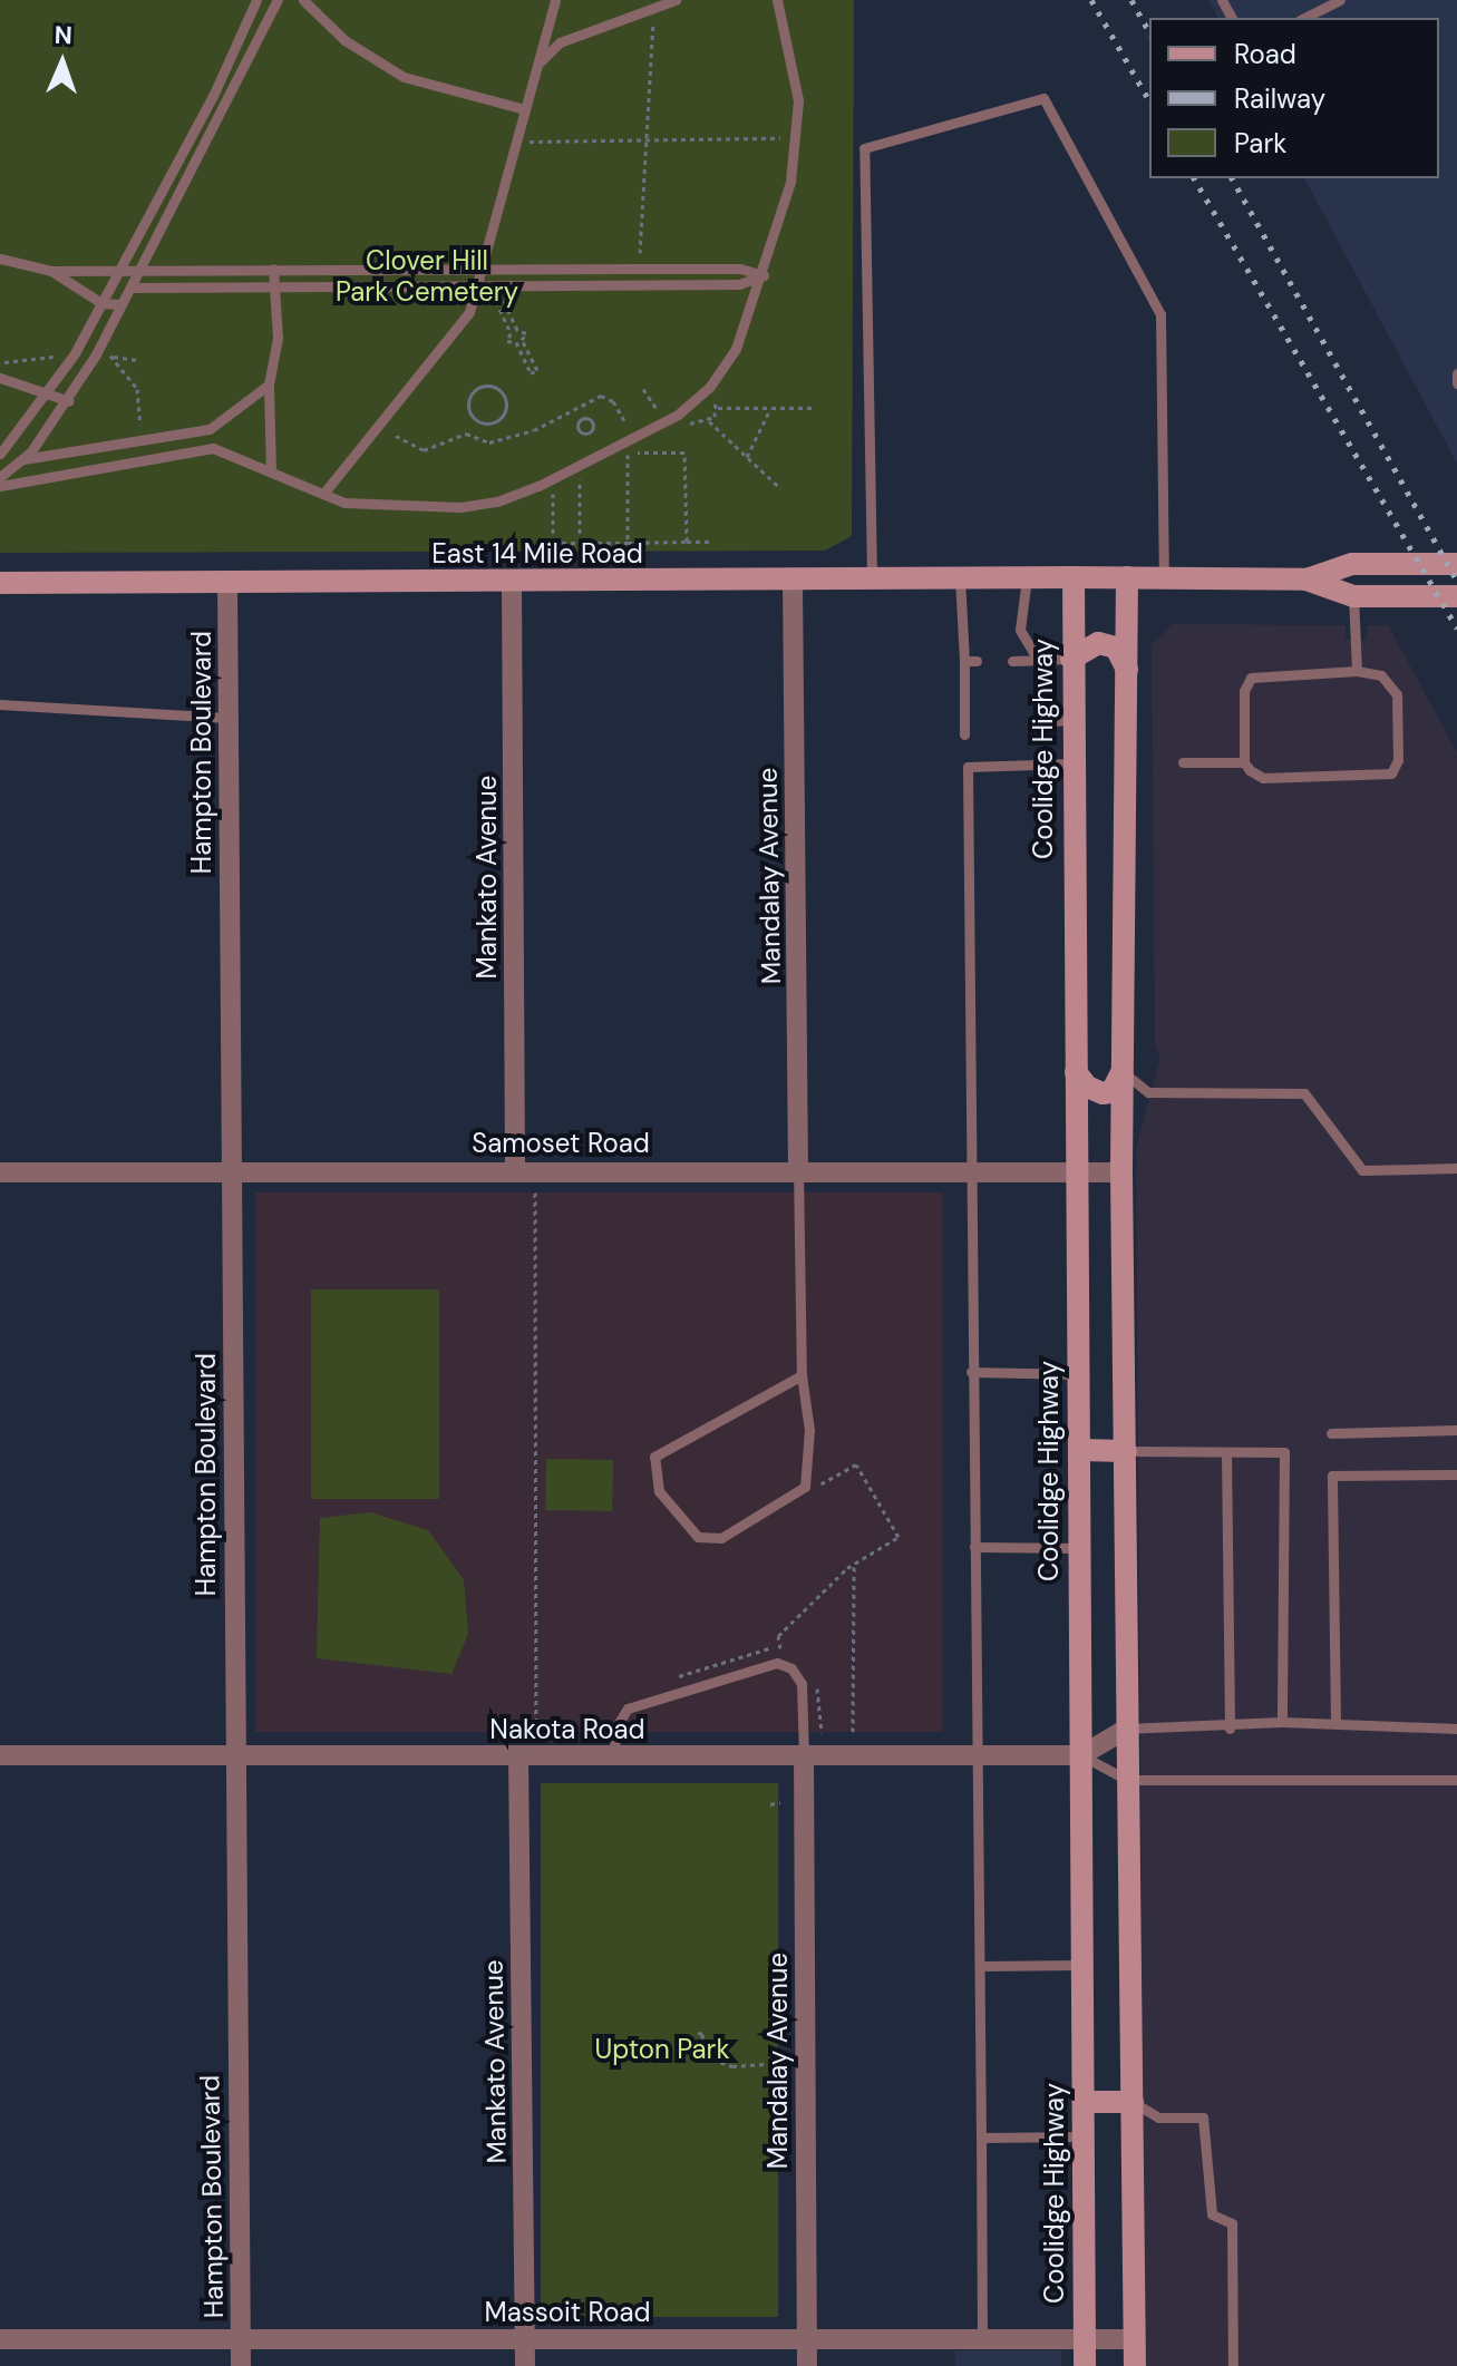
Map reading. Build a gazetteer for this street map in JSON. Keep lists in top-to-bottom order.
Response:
{
  "streets": {
    "main road": ["East 14 Mile Road", "Coolidge Highway"],
    "street": [
      "Hampton Boulevard",
      "Mandalay Avenue",
      "Mankato Avenue",
      "Samoset Road",
      "Nakota Road",
      "Massoit Road"
    ]
  },
  "crossings": [
    ["East 14 Mile Road", "Coolidge Highway"],
    ["East 14 Mile Road", "Hampton Boulevard"],
    ["East 14 Mile Road", "Mandalay Avenue"],
    ["East 14 Mile Road", "Mankato Avenue"],
    ["Coolidge Highway", "Samoset Road"],
    ["Coolidge Highway", "Nakota Road"],
    ["Coolidge Highway", "Massoit Road"],
    ["Hampton Boulevard", "Samoset Road"],
    ["Hampton Boulevard", "Nakota Road"],
    ["Hampton Boulevard", "Massoit Road"],
    ["Mandalay Avenue", "Samoset Road"],
    ["Mandalay Avenue", "Nakota Road"],
    ["Mandalay Avenue", "Massoit Road"],
    ["Mankato Avenue", "Samoset Road"],
    ["Mankato Avenue", "Nakota Road"],
    ["Mankato Avenue", "Massoit Road"]
  ],
  "parks": ["Clover Hill Park Cemetery", "Upton Park"],
  "legend": ["Road", "Railway", "Park"],
  "north": "top"
}
